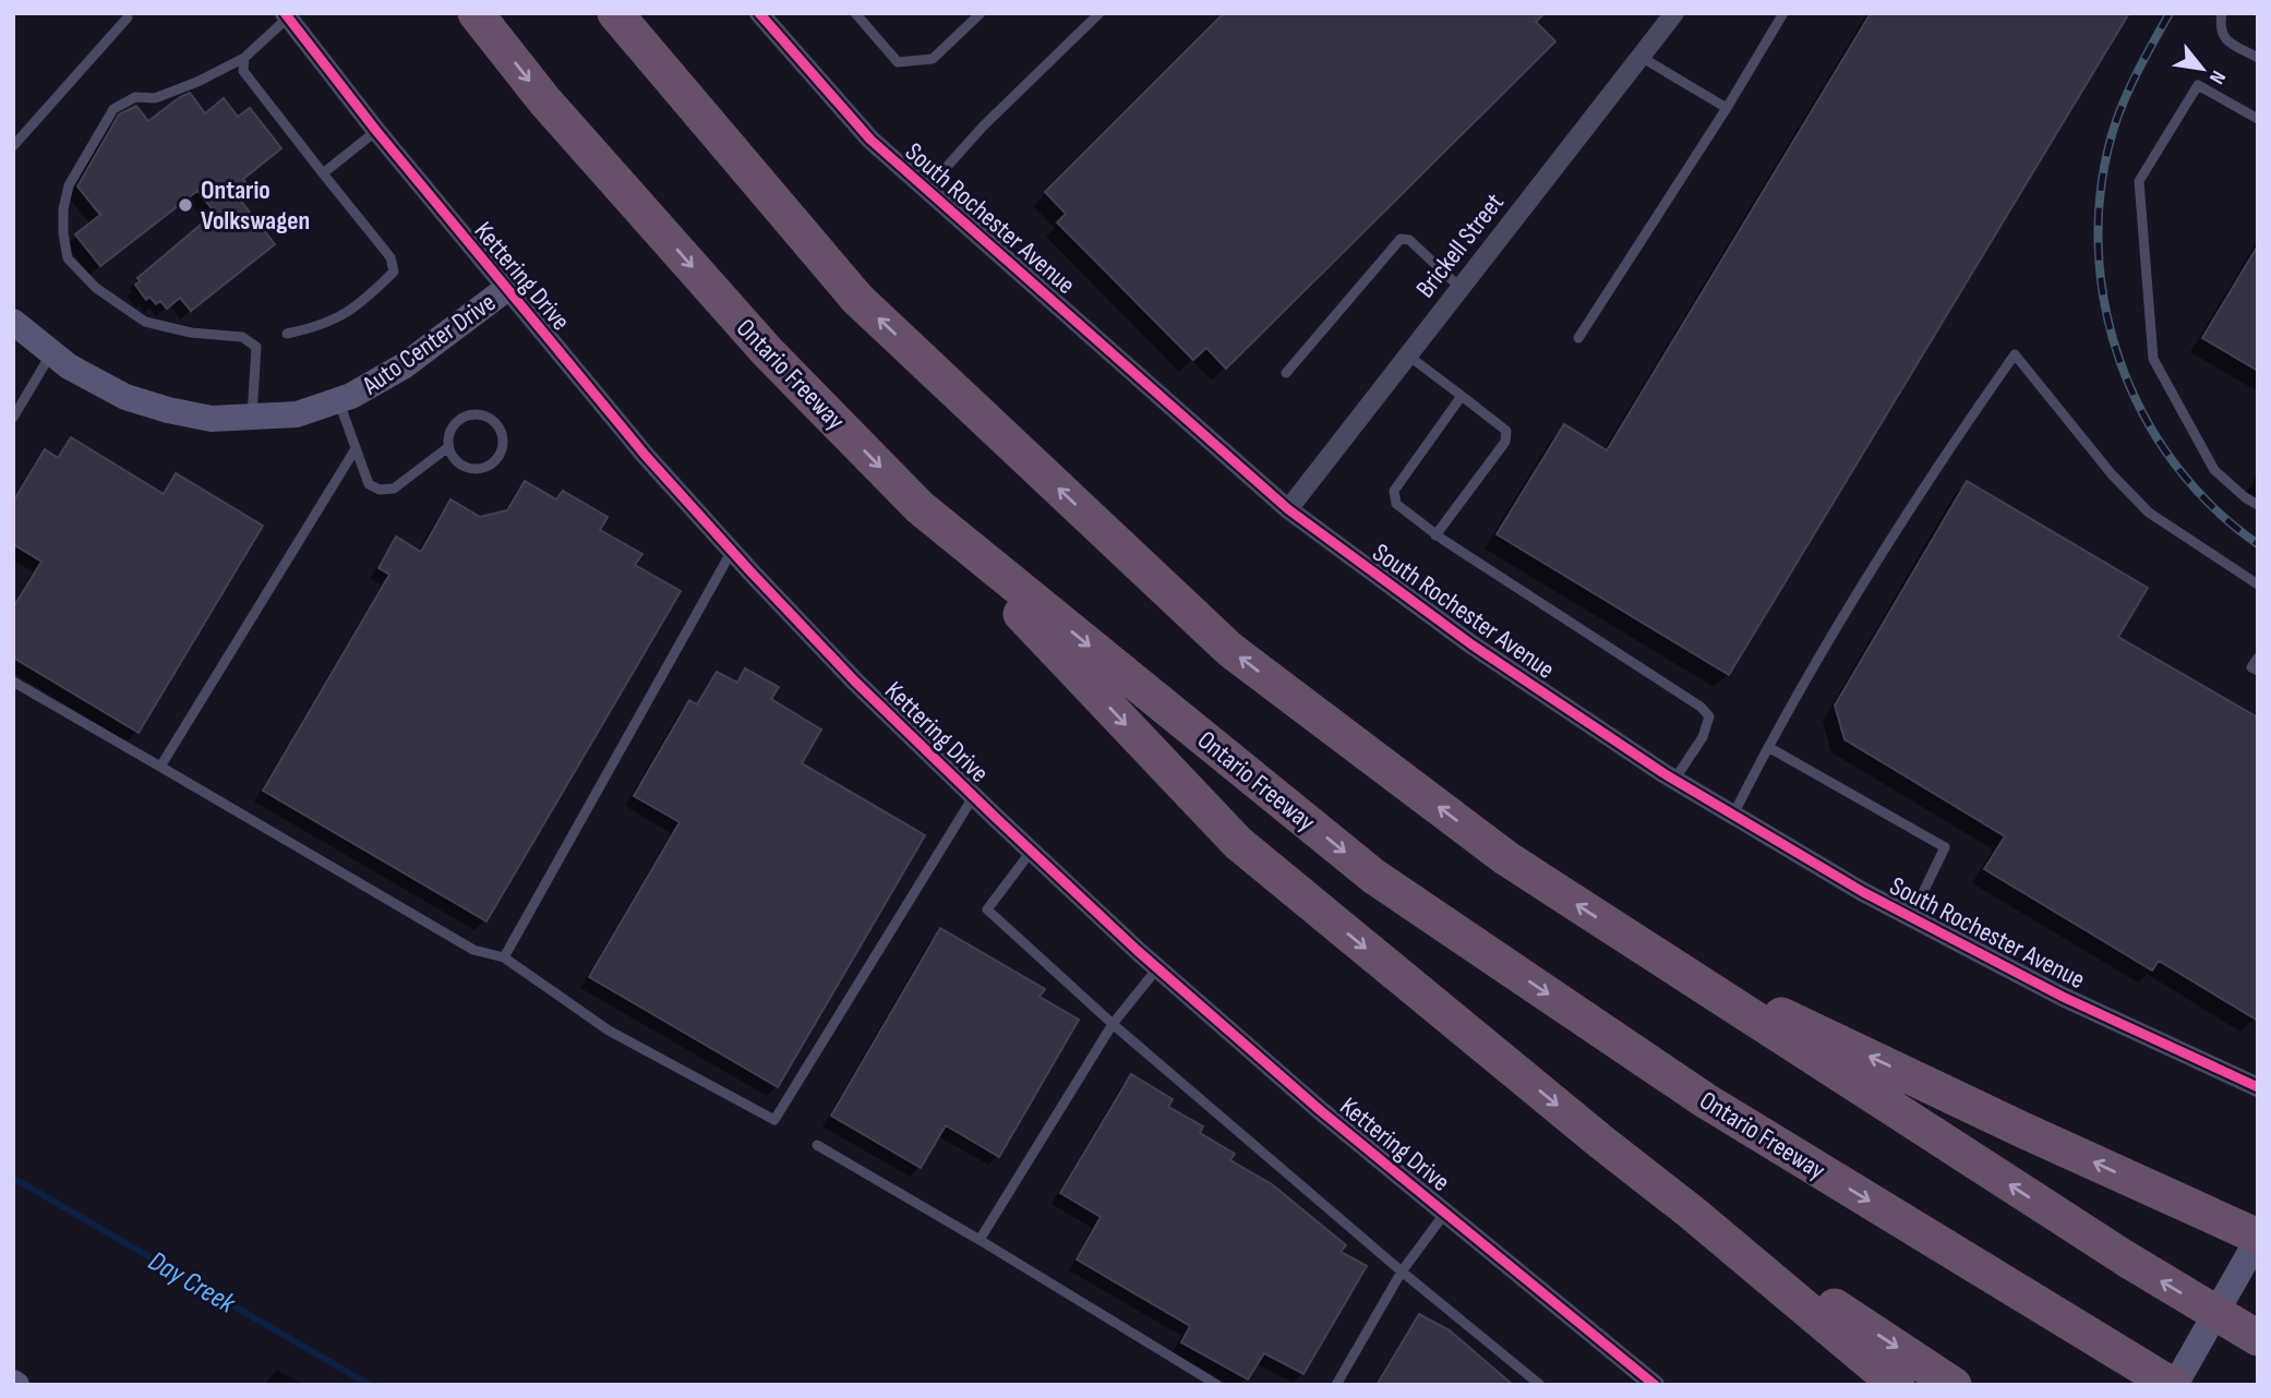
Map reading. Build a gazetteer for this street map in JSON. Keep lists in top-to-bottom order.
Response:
{
  "streets": {
    "highway": ["Ontario Freeway"],
    "street": [
      "South Rochester Avenue",
      "Brickell Street",
      "Kettering Drive",
      "Auto Center Drive"
    ]
  },
  "crossings": [
    ["South Rochester Avenue", "Brickell Street"],
    ["Kettering Drive", "Auto Center Drive"]
  ],
  "water": ["Day Creek"],
  "places": ["Ontario Volkswagen"],
  "north": "bottom right"
}
